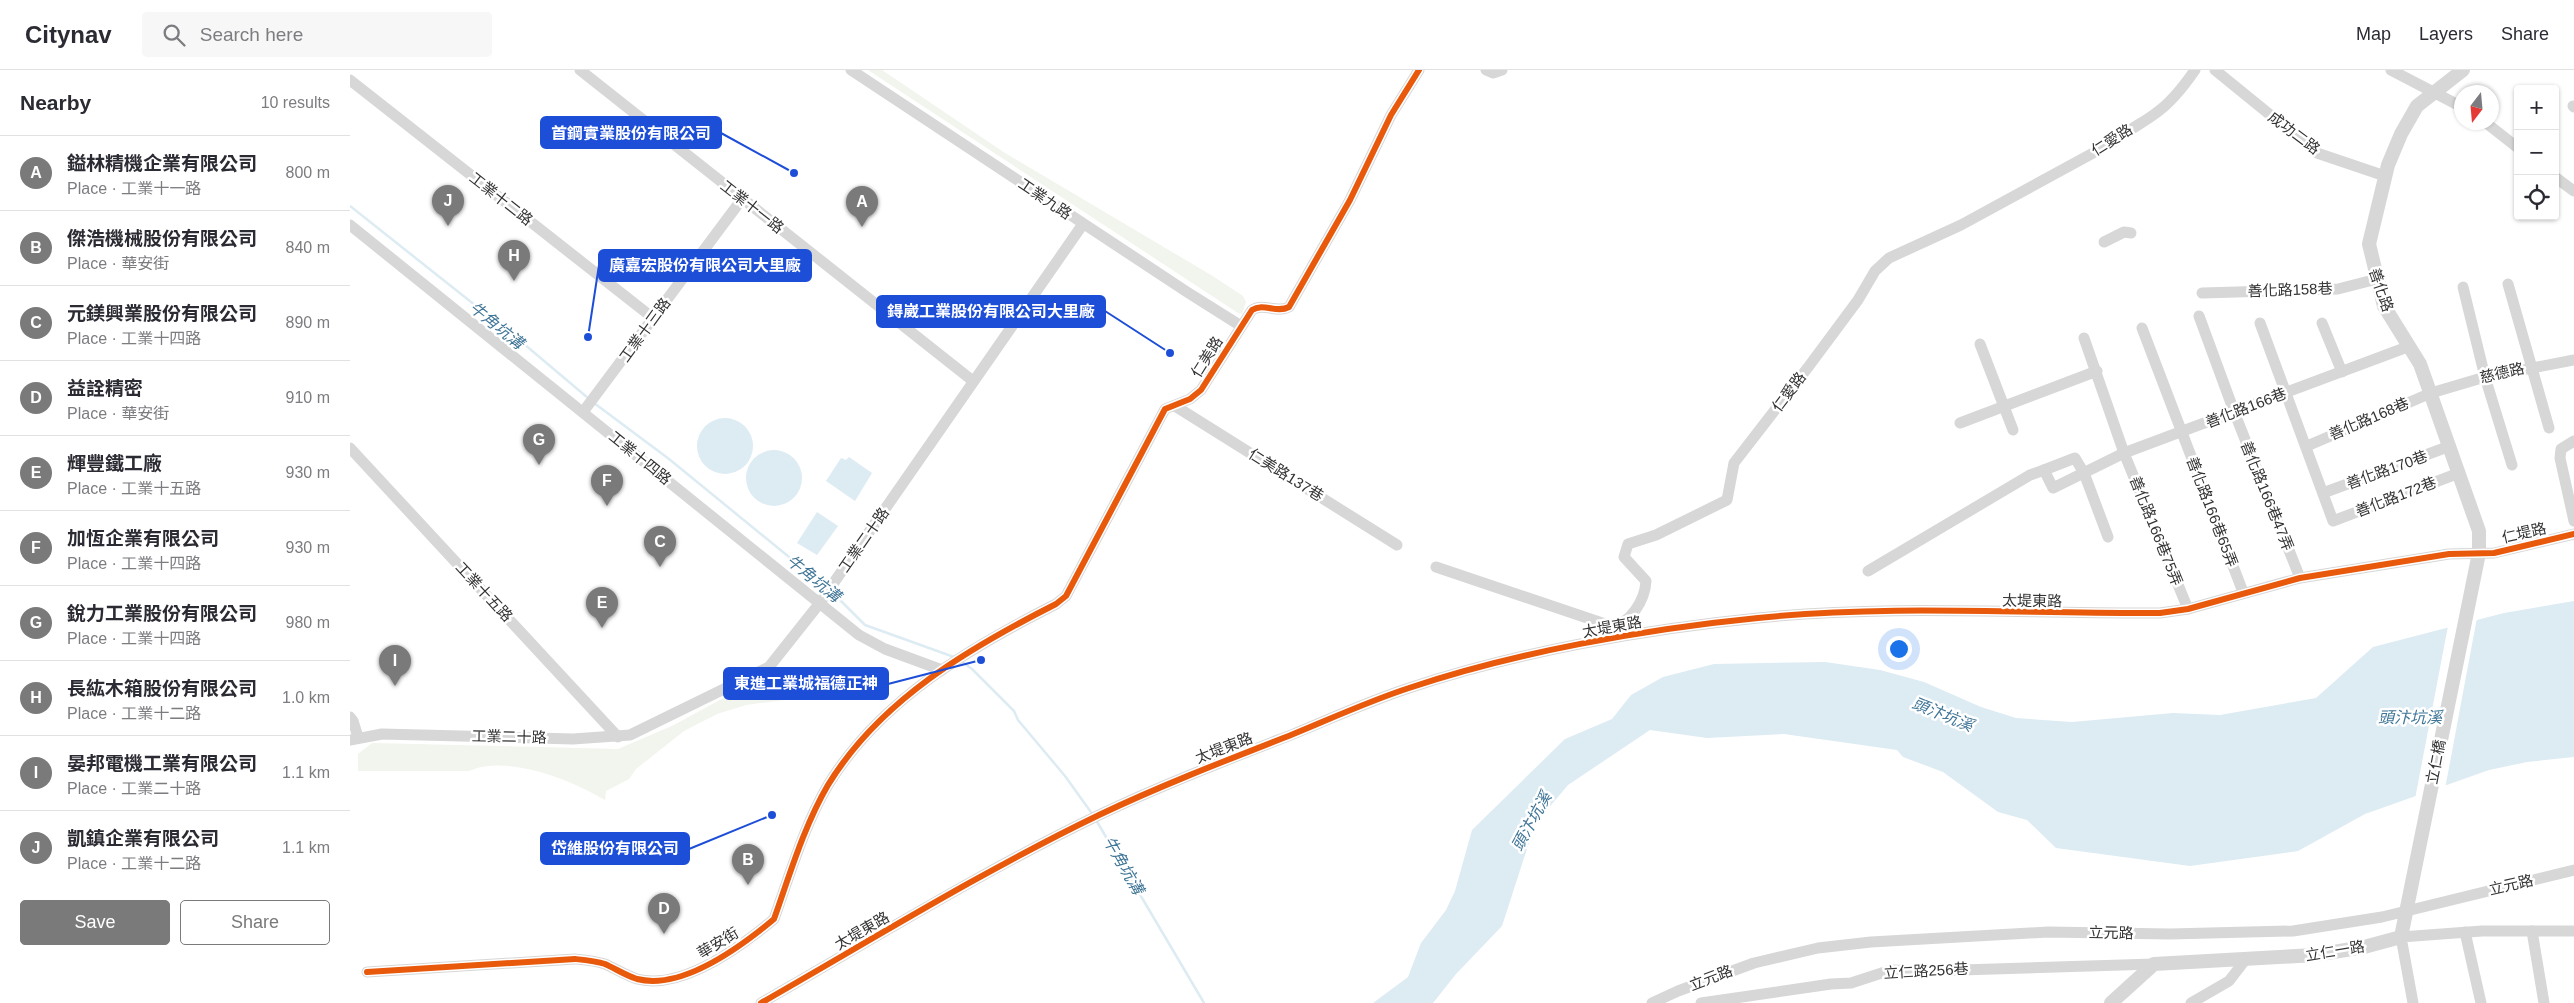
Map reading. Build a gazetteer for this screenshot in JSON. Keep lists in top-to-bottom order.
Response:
{
  "streets": {
    "street": [
      "成功二路",
      "仁愛路",
      "工業十二路",
      "工業九路",
      "工業十一路",
      "善化路158巷",
      "善化路",
      "工業十三路",
      "仁美路",
      "慈德路",
      "善化路166巷",
      "善化路168巷",
      "工業十四路",
      "善化路170巷",
      "仁美路137巷",
      "善化路166巷47弄",
      "善化路172巷",
      "善化路166巷65弄",
      "善化路166巷75弄",
      "仁堤路",
      "工業二十路",
      "工業十五路",
      "太堤東路",
      "立仁橋",
      "立元路",
      "華安街",
      "立仁一路",
      "立仁路256巷"
    ]
  },
  "crossings": [
    ["成功二路", "善化路"],
    ["工業十二路", "工業十三路"],
    ["工業九路", "仁美路"],
    ["工業九路", "工業二十路"],
    ["工業十一路", "工業十三路"],
    ["工業十一路", "工業二十路"],
    ["善化路158巷", "善化路"],
    ["善化路", "慈德路"],
    ["善化路", "善化路166巷"],
    ["善化路", "善化路168巷"],
    ["善化路", "善化路170巷"],
    ["善化路", "善化路172巷"],
    ["善化路", "仁堤路"],
    ["善化路", "太堤東路"],
    ["善化路", "立仁橋"],
    ["工業十三路", "工業十四路"],
    ["仁美路", "仁美路137巷"],
    ["仁美路", "華安街"],
    ["慈德路", "善化路168巷"],
    ["善化路166巷", "善化路166巷47弄"],
    ["善化路166巷", "善化路166巷65弄"],
    ["善化路166巷", "善化路166巷75弄"],
    ["工業十四路", "工業二十路"],
    ["工業十四路", "華安街"],
    ["善化路170巷", "善化路172巷"],
    ["善化路166巷47弄", "太堤東路"],
    ["善化路166巷65弄", "太堤東路"],
    ["善化路166巷75弄", "太堤東路"],
    ["仁堤路", "太堤東路"],
    ["仁堤路", "立仁橋"],
    ["工業二十路", "工業十五路"],
    ["太堤東路", "立仁橋"],
    ["立仁橋", "立元路"],
    ["立仁橋", "立仁一路"],
    ["立仁一路", "立仁路256巷"]
  ],
  "water": ["牛角坑溝", "頭汴坑溪"],
  "places": [
    "首鋼實業股份有限公司",
    "廣嘉宏股份有限公司大里廠",
    "鍀崴工業股份有限公司大里廠",
    "東進工業城福德正神",
    "岱維股份有限公司"
  ],
  "north": "bottom",
  "page": {
    "header": "Citynav",
    "search": "Search here",
    "nav": ["Map", "Layers", "Share"],
    "heading": ["Nearby", "10 results"],
    "map_buttons": ["+", "−"],
    "list": [
      {
        "mark": "A",
        "name": "鎰林精機企業有限公司",
        "note": "Place · 工業十一路",
        "value": "800 m"
      },
      {
        "mark": "B",
        "name": "傑浩機械股份有限公司",
        "note": "Place · 華安街",
        "value": "840 m"
      },
      {
        "mark": "C",
        "name": "元鎂興業股份有限公司",
        "note": "Place · 工業十四路",
        "value": "890 m"
      },
      {
        "mark": "D",
        "name": "益詮精密",
        "note": "Place · 華安街",
        "value": "910 m"
      },
      {
        "mark": "E",
        "name": "輝豐鐵工廠",
        "note": "Place · 工業十五路",
        "value": "930 m"
      },
      {
        "mark": "F",
        "name": "加恆企業有限公司",
        "note": "Place · 工業十四路",
        "value": "930 m"
      },
      {
        "mark": "G",
        "name": "銳力工業股份有限公司",
        "note": "Place · 工業十四路",
        "value": "980 m"
      },
      {
        "mark": "H",
        "name": "長紘木箱股份有限公司",
        "note": "Place · 工業十二路",
        "value": "1.0 km"
      },
      {
        "mark": "I",
        "name": "晏邦電機工業有限公司",
        "note": "Place · 工業二十路",
        "value": "1.1 km"
      },
      {
        "mark": "J",
        "name": "凱鎮企業有限公司",
        "note": "Place · 工業十二路",
        "value": "1.1 km"
      }
    ],
    "pins": [
      "J",
      "A",
      "H",
      "G",
      "F",
      "C",
      "E",
      "I",
      "B",
      "D"
    ],
    "buttons": ["Save", "Share"]
  }
}
